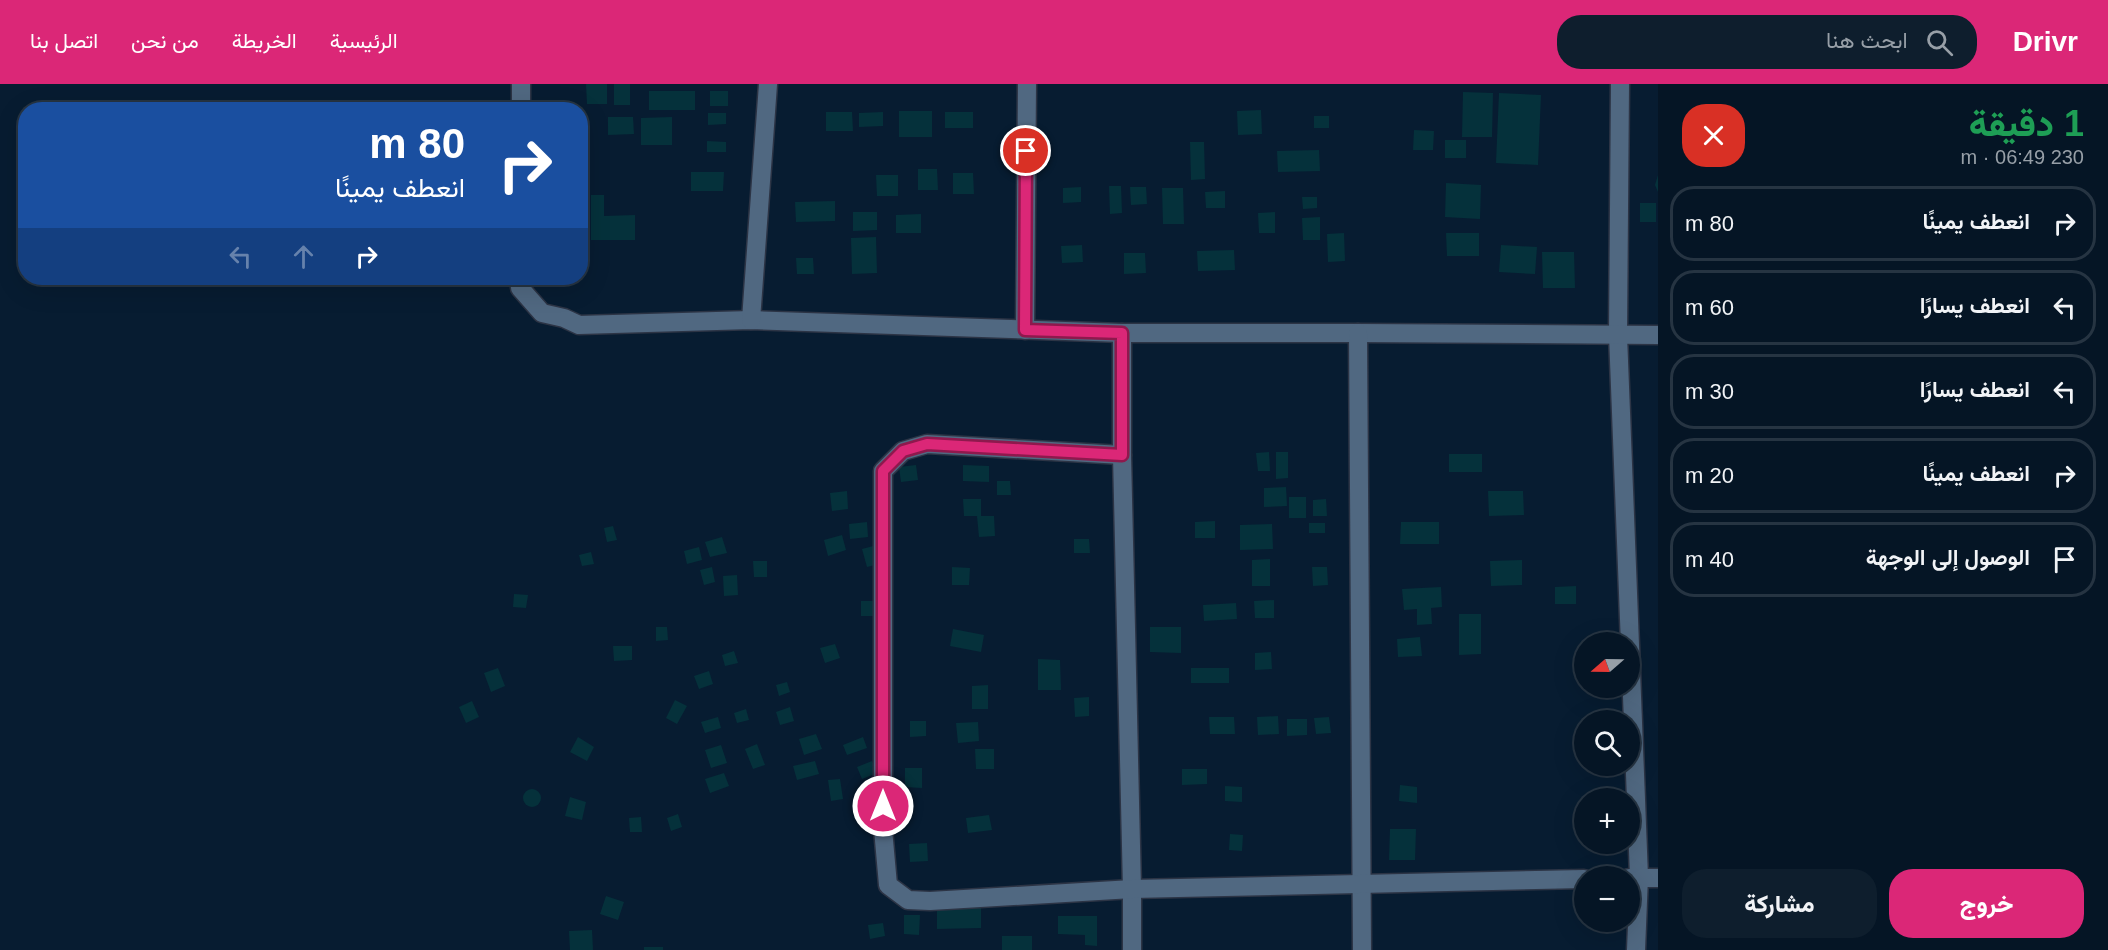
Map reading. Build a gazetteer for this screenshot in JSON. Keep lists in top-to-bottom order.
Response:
{
  "north": "left",
  "page": {
    "header": "Drivr",
    "search": "ابحث هنا",
    "nav": [
      "الرئيسية",
      "الخريطة",
      "من نحن",
      "اتصل بنا"
    ],
    "heading": ["1 دقيقة", "230 m · 06:49"],
    "turn": ["80 m", "انعطف يمينًا"],
    "list": [
      {
        "name": "انعطف يمينًا",
        "value": "80 m"
      },
      {
        "name": "انعطف يسارًا",
        "value": "60 m"
      },
      {
        "name": "انعطف يسارًا",
        "value": "30 m"
      },
      {
        "name": "انعطف يمينًا",
        "value": "20 m"
      },
      {
        "name": "الوصول إلى الوجهة",
        "value": "40 m"
      }
    ],
    "map_buttons": ["+", "−"],
    "buttons": ["خروج", "مشاركة"]
  }
}
